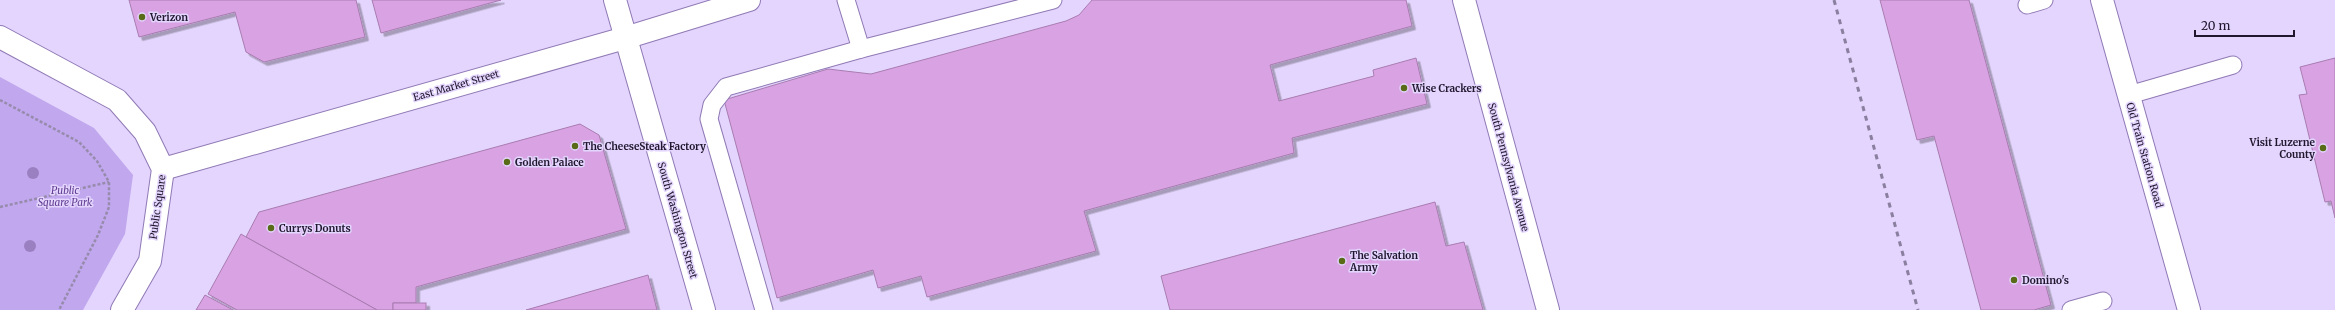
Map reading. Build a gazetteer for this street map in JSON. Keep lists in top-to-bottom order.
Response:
{
  "streets": {
    "main road": [
      "East Market Street",
      "Old Train Station Road",
      "South Pennsylvania Avenue",
      "Public Square",
      "South Washington Street"
    ]
  },
  "crossings": [
    ["East Market Street", "Public Square"],
    ["East Market Street", "South Washington Street"]
  ],
  "parks": ["Public Square Park"],
  "places": [
    "Verizon",
    "Wise Crackers",
    "The CheeseSteak Factory",
    "Visit Luzerne County",
    "Golden Palace",
    "Currys Donuts",
    "The Salvation Army",
    "Domino's"
  ],
  "scale_bar": "20 m"
}
